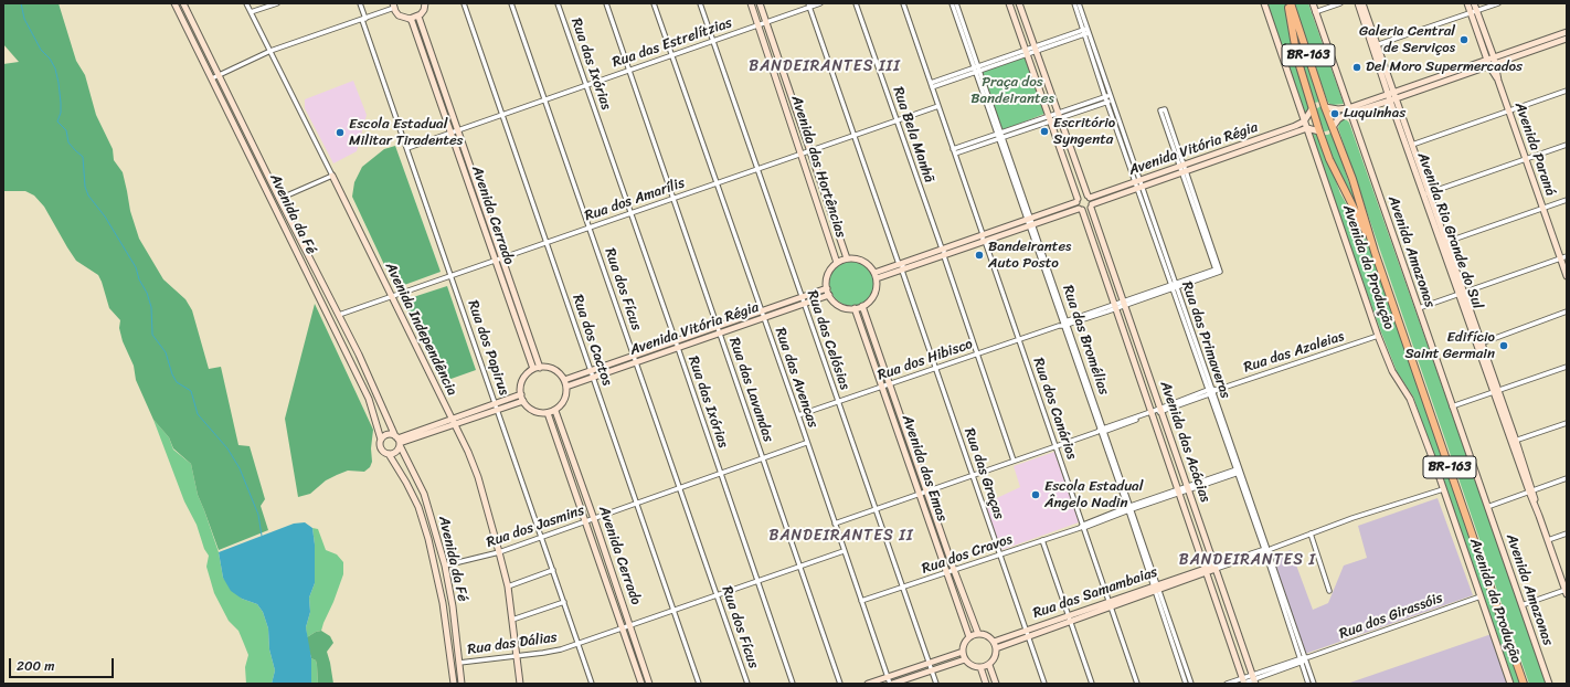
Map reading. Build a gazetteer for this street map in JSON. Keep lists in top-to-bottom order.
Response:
{
  "streets": {
    "highway": ["BR-163"],
    "street": [
      "Rua das Estrelítzias",
      "Rua das Ixórias",
      "Rua Bela Manhã",
      "Avenida Vitória Régia",
      "Avenida Paraná",
      "Avenida das Hortências",
      "Rua dos Amarílis",
      "Avenida da Fé",
      "Avenida Cerrado",
      "Avenida Rio Grande do Sul",
      "Avenida Amazonas",
      "Avenida da Produção",
      "Rua dos Fícus",
      "Avenida Independência",
      "Rua dos Cactos",
      "Rua das Celósias",
      "Rua das Bromélias",
      "Rua das Primaveras",
      "Rua dos Papirus",
      "Rua das Azaleias",
      "Rua dos Hibisco",
      "Rua das Avencas",
      "Rua das Lavandas",
      "Rua dos Canários",
      "Avenida das Acácias",
      "Avenida das Emas",
      "Rua das Graças",
      "Rua dos Jasmins",
      "Rua dos Cravos",
      "Rua das Samambaias",
      "Rua dos Girassóis",
      "Rua das Dálias"
    ]
  },
  "crossings": [
    ["Rua das Estrelítzias", "Rua das Ixórias"],
    ["Rua das Estrelítzias", "Avenida das Hortências"],
    ["Rua das Estrelítzias", "Avenida Cerrado"],
    ["Rua das Estrelítzias", "Rua dos Fícus"],
    ["Rua das Estrelítzias", "Rua dos Cactos"],
    ["Rua das Estrelítzias", "Rua das Celósias"],
    ["Rua das Estrelítzias", "Rua dos Papirus"],
    ["Rua das Estrelítzias", "Rua das Avencas"],
    ["Rua das Estrelítzias", "Rua das Lavandas"],
    ["Rua das Ixórias", "Avenida Vitória Régia"],
    ["Rua das Ixórias", "Rua dos Amarílis"],
    ["Rua das Ixórias", "Rua dos Jasmins"],
    ["Rua das Ixórias", "Rua das Dálias"],
    ["Rua Bela Manhã", "Rua dos Amarílis"],
    ["Avenida Vitória Régia", "Avenida das Hortências"],
    ["Avenida Vitória Régia", "Avenida Cerrado"],
    ["Avenida Vitória Régia", "Avenida da Produção"],
    ["Avenida Vitória Régia", "Rua dos Fícus"],
    ["Avenida Vitória Régia", "Rua dos Cactos"],
    ["Avenida Vitória Régia", "Rua das Celósias"],
    ["Avenida Vitória Régia", "Rua das Primaveras"],
    ["Avenida Vitória Régia", "Rua dos Hibisco"],
    ["Avenida Vitória Régia", "Rua das Avencas"],
    ["Avenida Vitória Régia", "Rua das Lavandas"],
    ["Avenida Vitória Régia", "Avenida das Acácias"],
    ["Avenida Vitória Régia", "Avenida das Emas"],
    ["Avenida das Hortências", "Rua dos Amarílis"],
    ["Avenida das Hortências", "Avenida das Emas"],
    ["Rua dos Amarílis", "Avenida da Fé"],
    ["Rua dos Amarílis", "Avenida Cerrado"],
    ["Rua dos Amarílis", "Rua dos Fícus"],
    ["Rua dos Amarílis", "Avenida Independência"],
    ["Rua dos Amarílis", "Rua dos Cactos"],
    ["Rua dos Amarílis", "Rua das Celósias"],
    ["Rua dos Amarílis", "Rua dos Papirus"],
    ["Rua dos Amarílis", "Rua das Avencas"],
    ["Rua dos Amarílis", "Rua das Lavandas"],
    ["Rua dos Amarílis", "Rua dos Canários"],
    ["Avenida da Fé", "Rua dos Jasmins"],
    ["Avenida da Fé", "Rua das Dálias"],
    ["Avenida Cerrado", "Rua dos Jasmins"],
    ["Avenida Cerrado", "Rua das Dálias"],
    ["Avenida da Produção", "Rua das Azaleias"],
    ["Avenida da Produção", "Rua dos Girassóis"],
    ["Rua dos Fícus", "Rua dos Jasmins"],
    ["Rua dos Fícus", "Rua das Dálias"],
    ["Avenida Independência", "Rua dos Jasmins"],
    ["Avenida Independência", "Rua das Dálias"],
    ["Rua dos Cactos", "Rua dos Jasmins"],
    ["Rua dos Cactos", "Rua das Dálias"],
    ["Rua das Celósias", "Rua das Azaleias"],
    ["Rua das Celósias", "Rua dos Hibisco"],
    ["Rua das Celósias", "Rua dos Cravos"],
    ["Rua das Bromélias", "Rua das Azaleias"],
    ["Rua das Bromélias", "Rua dos Hibisco"],
    ["Rua das Bromélias", "Rua dos Cravos"],
    ["Rua das Bromélias", "Rua das Samambaias"],
    ["Rua das Primaveras", "Rua das Azaleias"],
    ["Rua das Primaveras", "Rua dos Hibisco"],
    ["Rua das Primaveras", "Rua dos Cravos"],
    ["Rua das Primaveras", "Rua dos Girassóis"],
    ["Rua dos Papirus", "Rua dos Jasmins"],
    ["Rua dos Papirus", "Rua das Dálias"],
    ["Rua das Azaleias", "Rua das Avencas"],
    ["Rua das Azaleias", "Rua dos Canários"],
    ["Rua das Azaleias", "Avenida das Acácias"],
    ["Rua das Azaleias", "Avenida das Emas"],
    ["Rua das Azaleias", "Rua das Graças"],
    ["Rua dos Hibisco", "Rua das Avencas"],
    ["Rua dos Hibisco", "Rua dos Canários"],
    ["Rua dos Hibisco", "Avenida das Acácias"],
    ["Rua dos Hibisco", "Avenida das Emas"],
    ["Rua dos Hibisco", "Rua das Graças"],
    ["Rua das Avencas", "Rua dos Jasmins"],
    ["Rua das Avencas", "Rua dos Cravos"],
    ["Rua das Avencas", "Rua das Dálias"],
    ["Rua das Lavandas", "Rua dos Jasmins"],
    ["Rua das Lavandas", "Rua das Dálias"],
    ["Rua dos Canários", "Rua dos Cravos"],
    ["Rua dos Canários", "Rua das Samambaias"],
    ["Avenida das Acácias", "Rua dos Cravos"],
    ["Avenida das Acácias", "Rua das Samambaias"],
    ["Avenida das Acácias", "Rua dos Girassóis"],
    ["Avenida das Emas", "Rua dos Cravos"],
    ["Avenida das Emas", "Rua das Samambaias"],
    ["Rua das Graças", "Rua dos Cravos"],
    ["Rua das Graças", "Rua das Samambaias"]
  ],
  "districts": ["BANDEIRANTES III", "BANDEIRANTES II", "BANDEIRANTES I"],
  "parks": ["Praça dos Bandeirantes"],
  "places": [
    "Galeria Central de Serviços",
    "Del Moro Supermercados",
    "Luquinhas",
    "Escritório Syngenta",
    "Escola Estadual Militar Tiradentes",
    "Bandeirantes Auto Posto",
    "Edifício Saint Germain",
    "Escola Estadual Ângelo Nadin"
  ],
  "scale_bar": "200 m"
}
